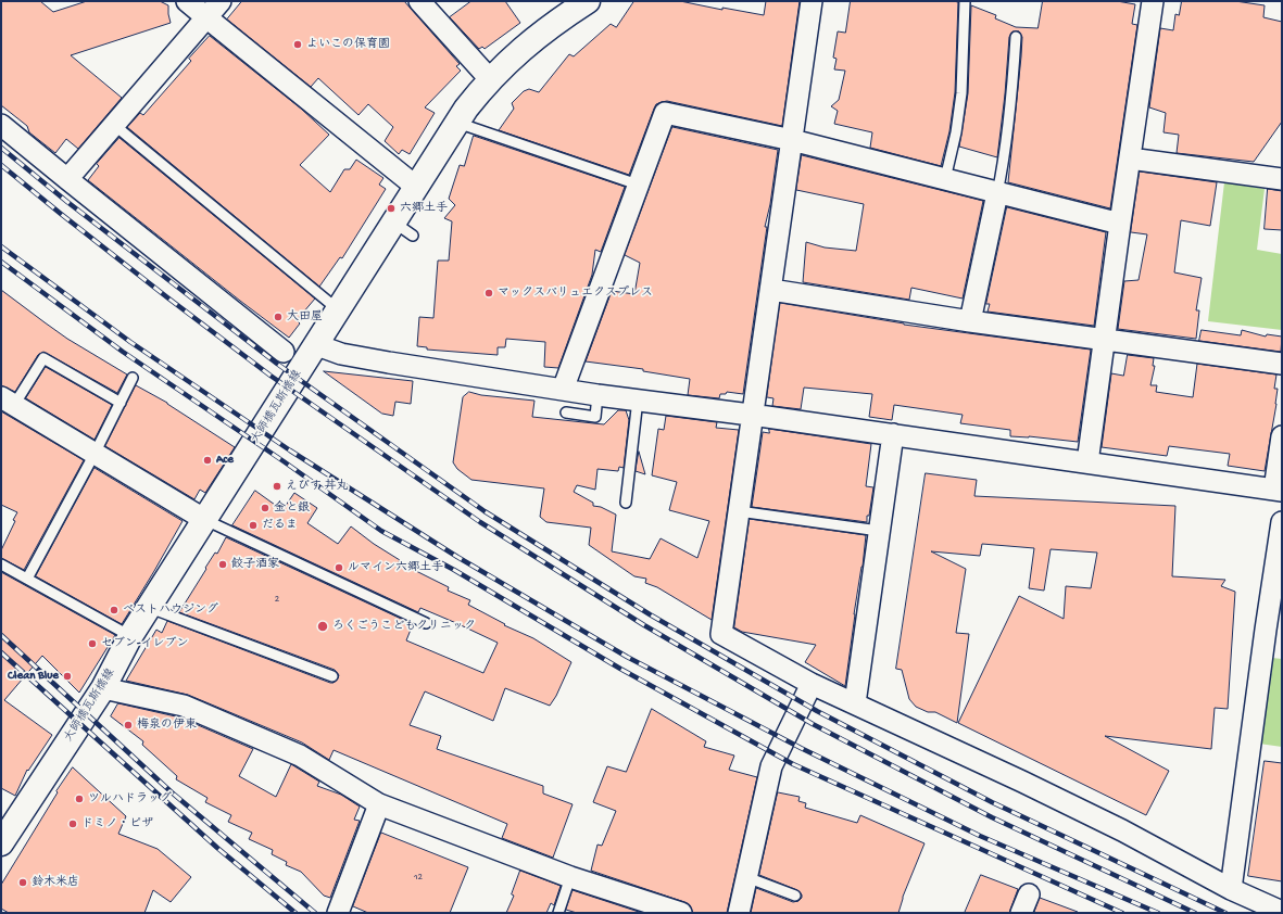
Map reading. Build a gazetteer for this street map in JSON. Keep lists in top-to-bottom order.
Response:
{
  "streets": {
    "street": ["大師橋瓦斯橋線"]
  },
  "places": [
    "よいこの保育園",
    "六郷土手",
    "マックスバリュエクスプレス",
    "大田屋",
    "Ace",
    "えびす 丼丸",
    "金と銀",
    "だるま",
    "餃子酒家",
    "ルマイン六郷土手",
    "ベストハウジング",
    "ろくごうこどもクリニック",
    "セブン-イレブン",
    "Clean Blue",
    "梅泉の伊東",
    "ツルハドラッグ",
    "ドミノ・ピザ",
    "鈴木米店"
  ],
  "house_numbers": ["2", "12"]
}
